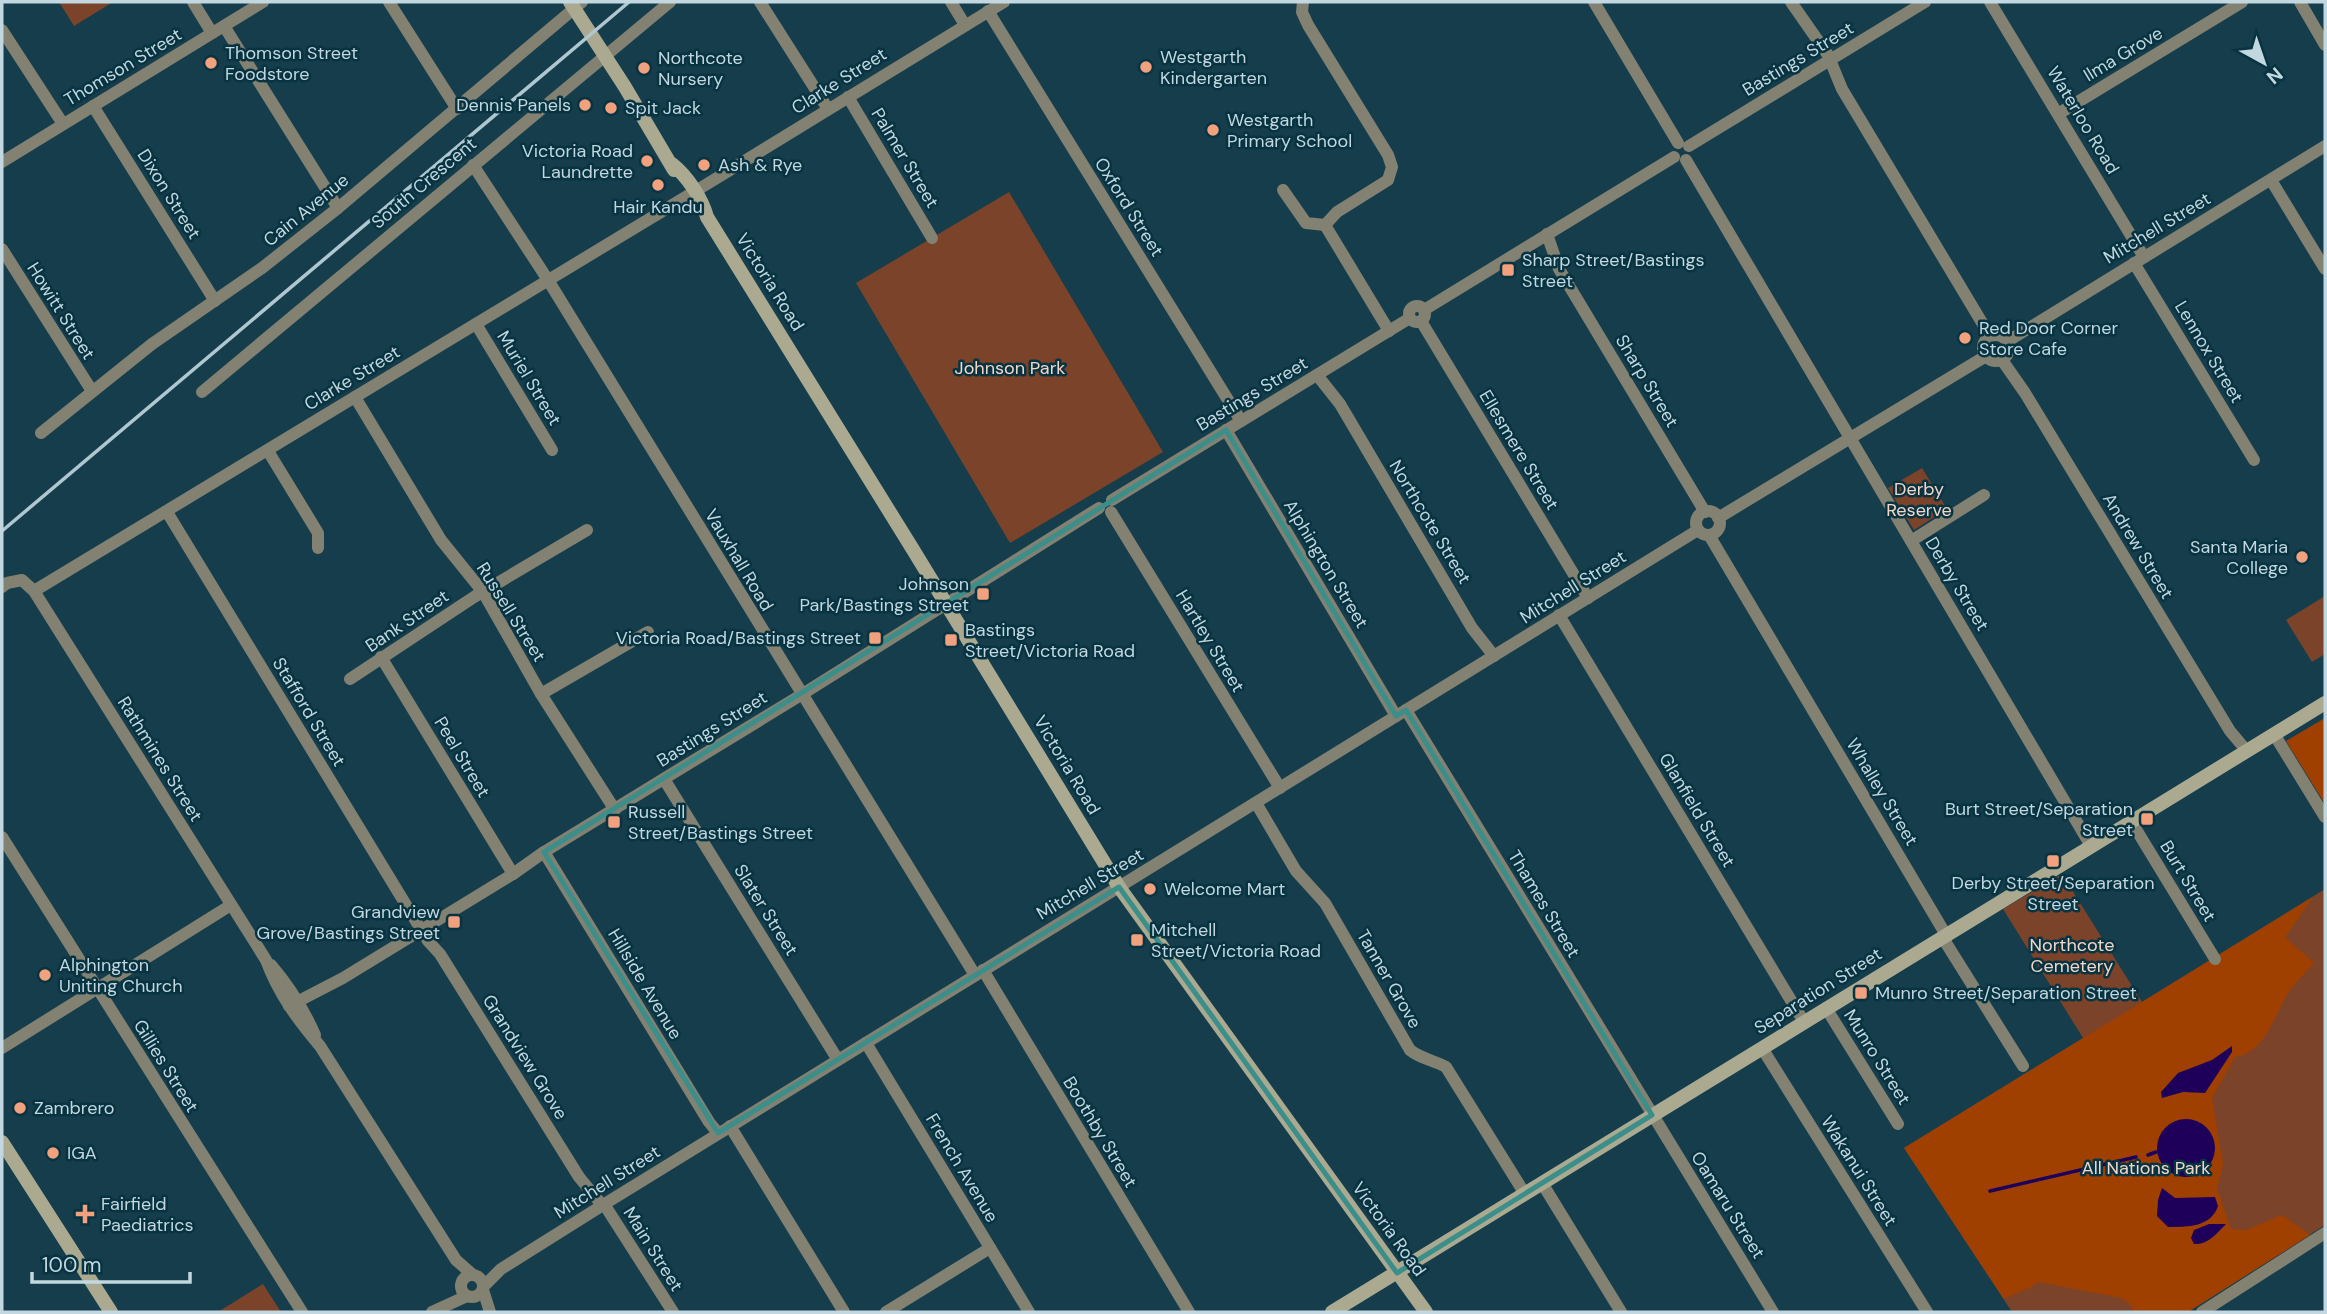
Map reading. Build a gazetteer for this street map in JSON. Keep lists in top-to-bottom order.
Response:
{
  "streets": {
    "street": [
      "Ilma Grove",
      "Bastings Street",
      "Thomson Street",
      "Clarke Street",
      "Waterloo Road",
      "Palmer Street",
      "South Crescent",
      "Dixon Street",
      "Oxford Street",
      "Cain Avenue",
      "Mitchell Street",
      "Victoria Road",
      "Howitt Street",
      "Lennox Street",
      "Muriel Street",
      "Sharp Street",
      "Ellesmere Street",
      "Northcote Street",
      "Andrew Street",
      "Vauxhall Road",
      "Alphington Street",
      "Derby Street",
      "Russell Street",
      "Bank Street",
      "Hartley Street",
      "Stafford Street",
      "Peel Street",
      "Rathmines Street",
      "Whalley Street",
      "Glanfield Street",
      "Burt Street",
      "Thames Street",
      "Slater Street",
      "Tanner Grove",
      "Hillside Avenue",
      "Separation Street",
      "Grandview Grove",
      "Munro Street",
      "Gillies Street",
      "Boothby Street",
      "French Avenue",
      "Wakanui Street",
      "Oamaru Street",
      "Main Street"
    ]
  },
  "crossings": [
    ["Ilma Grove", "Waterloo Road"],
    ["Bastings Street", "Oxford Street"],
    ["Bastings Street", "Victoria Road"],
    ["Bastings Street", "Sharp Street"],
    ["Bastings Street", "Ellesmere Street"],
    ["Bastings Street", "Northcote Street"],
    ["Bastings Street", "Vauxhall Road"],
    ["Bastings Street", "Alphington Street"],
    ["Bastings Street", "Derby Street"],
    ["Bastings Street", "Russell Street"],
    ["Bastings Street", "Hartley Street"],
    ["Bastings Street", "Stafford Street"],
    ["Bastings Street", "Peel Street"],
    ["Bastings Street", "Rathmines Street"],
    ["Bastings Street", "Slater Street"],
    ["Bastings Street", "Hillside Avenue"],
    ["Bastings Street", "Grandview Grove"],
    ["Thomson Street", "Dixon Street"],
    ["Clarke Street", "Palmer Street"],
    ["Clarke Street", "Oxford Street"],
    ["Clarke Street", "Victoria Road"],
    ["Clarke Street", "Muriel Street"],
    ["Clarke Street", "Vauxhall Road"],
    ["Clarke Street", "Russell Street"],
    ["Clarke Street", "Stafford Street"],
    ["Clarke Street", "Rathmines Street"],
    ["Waterloo Road", "Mitchell Street"],
    ["Waterloo Road", "Lennox Street"],
    ["South Crescent", "Victoria Road"],
    ["South Crescent", "Vauxhall Road"],
    ["Dixon Street", "Cain Avenue"],
    ["Cain Avenue", "Victoria Road"],
    ["Cain Avenue", "Howitt Street"],
    ["Mitchell Street", "Victoria Road"],
    ["Mitchell Street", "Lennox Street"],
    ["Mitchell Street", "Sharp Street"],
    ["Mitchell Street", "Ellesmere Street"],
    ["Mitchell Street", "Northcote Street"],
    ["Mitchell Street", "Andrew Street"],
    ["Mitchell Street", "Vauxhall Road"],
    ["Mitchell Street", "Alphington Street"],
    ["Mitchell Street", "Hartley Street"],
    ["Mitchell Street", "Rathmines Street"],
    ["Mitchell Street", "Whalley Street"],
    ["Mitchell Street", "Glanfield Street"],
    ["Mitchell Street", "Thames Street"],
    ["Mitchell Street", "Slater Street"],
    ["Mitchell Street", "Tanner Grove"],
    ["Mitchell Street", "Hillside Avenue"],
    ["Mitchell Street", "Grandview Grove"],
    ["Mitchell Street", "Boothby Street"],
    ["Mitchell Street", "French Avenue"],
    ["Mitchell Street", "Main Street"],
    ["Victoria Road", "Separation Street"],
    ["Sharp Street", "Whalley Street"],
    ["Andrew Street", "Separation Street"],
    ["Vauxhall Road", "Boothby Street"],
    ["Alphington Street", "Thames Street"],
    ["Derby Street", "Separation Street"],
    ["Russell Street", "Bank Street"],
    ["Bank Street", "Peel Street"],
    ["Stafford Street", "Grandview Grove"],
    ["Whalley Street", "Separation Street"],
    ["Glanfield Street", "Separation Street"],
    ["Burt Street", "Separation Street"],
    ["Thames Street", "Separation Street"],
    ["Thames Street", "Oamaru Street"],
    ["Tanner Grove", "Separation Street"],
    ["Separation Street", "Munro Street"],
    ["Separation Street", "Wakanui Street"],
    ["Separation Street", "Oamaru Street"],
    ["Grandview Grove", "Main Street"]
  ],
  "parks": [
    "Johnson Park",
    "Derby Reserve",
    "Northcote Cemetery",
    "All Nations Park"
  ],
  "places": {
    "other": [
      "Thomson Street Foodstore",
      "Westgarth Kindergarten",
      "Northcote Nursery",
      "Dennis Panels",
      "Spit Jack",
      "Westgarth Primary School",
      "Victoria Road Laundrette",
      "Ash & Rye",
      "Hair Kandu",
      "Red Door Corner Store Cafe",
      "Santa Maria College",
      "Welcome Mart",
      "Alphington Uniting Church",
      "Zambrero",
      "IGA"
    ],
    "transit": [
      "Sharp Street/Bastings Street",
      "Johnson Park/Bastings Street",
      "Victoria Road/Bastings Street",
      "Bastings Street/Victoria Road",
      "Burt Street/Separation Street",
      "Russell Street/Bastings Street",
      "Derby Street/Separation Street",
      "Grandview Grove/Bastings Street",
      "Mitchell Street/Victoria Road",
      "Munro Street/Separation Street"
    ],
    "health": ["Fairfield Paediatrics"]
  },
  "scale_bar": "100 m",
  "north": "bottom right"
}
